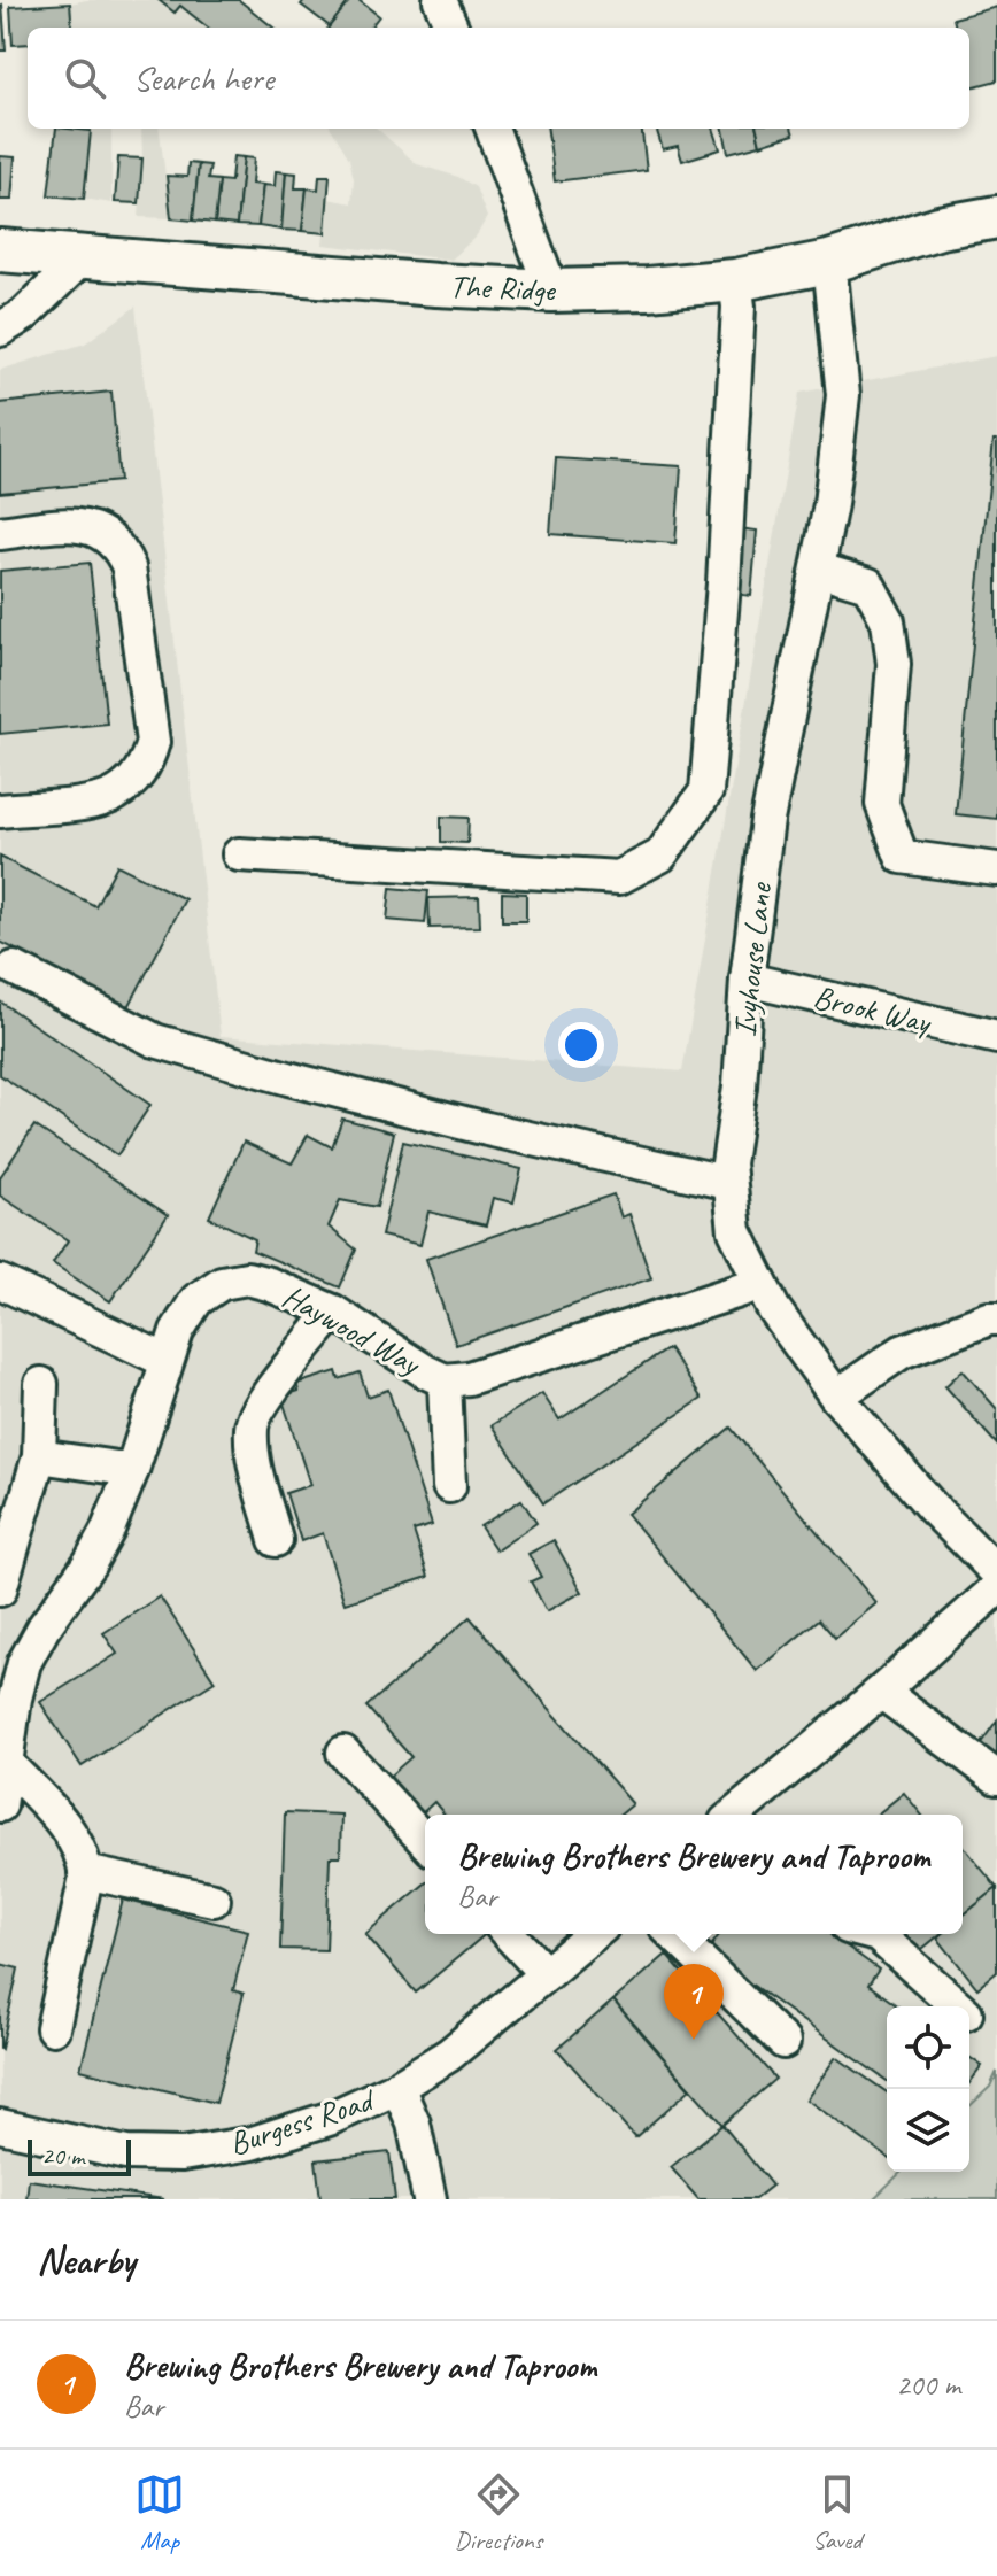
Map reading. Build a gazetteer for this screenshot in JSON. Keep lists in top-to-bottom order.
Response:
{
  "streets": {
    "main road": ["The Ridge"],
    "street": [
      "Ivyhouse Lane",
      "Brook Way",
      "Haywood Way",
      "Burgess Road"
    ]
  },
  "crossings": [
    ["The Ridge", "Ivyhouse Lane"],
    ["Ivyhouse Lane", "Brook Way"],
    ["Ivyhouse Lane", "Haywood Way"]
  ],
  "scale_bar": "20 m",
  "page": {
    "search": "Search here",
    "popup": ["Brewing Brothers Brewery and Taproom", "Bar"],
    "pins": "1",
    "scale": "20 m",
    "heading": "Nearby",
    "list": [
      {
        "mark": "1",
        "name": "Brewing Brothers Brewery and Taproom",
        "note": "Bar",
        "value": "200 m"
      }
    ],
    "nav": ["Map", "Directions", "Saved"]
  }
}
